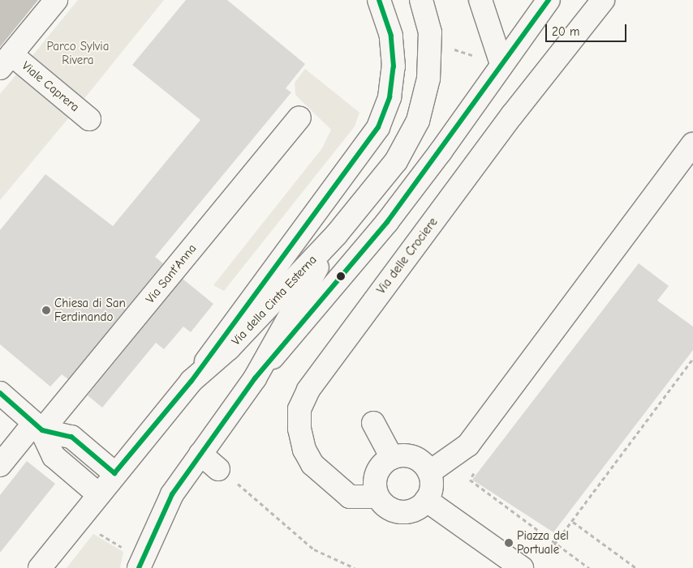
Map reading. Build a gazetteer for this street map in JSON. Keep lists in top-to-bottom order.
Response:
{
  "streets": {
    "street": [
      "Viale Caprera",
      "Via delle Crociere",
      "Via Sant'Anna",
      "Via della Cinta Esterna"
    ]
  },
  "parks": ["Parco Sylvia Rivera"],
  "places": ["Chiesa di San Ferdinando", "Piazza del Portuale"],
  "scale_bar": "20 m"
}
